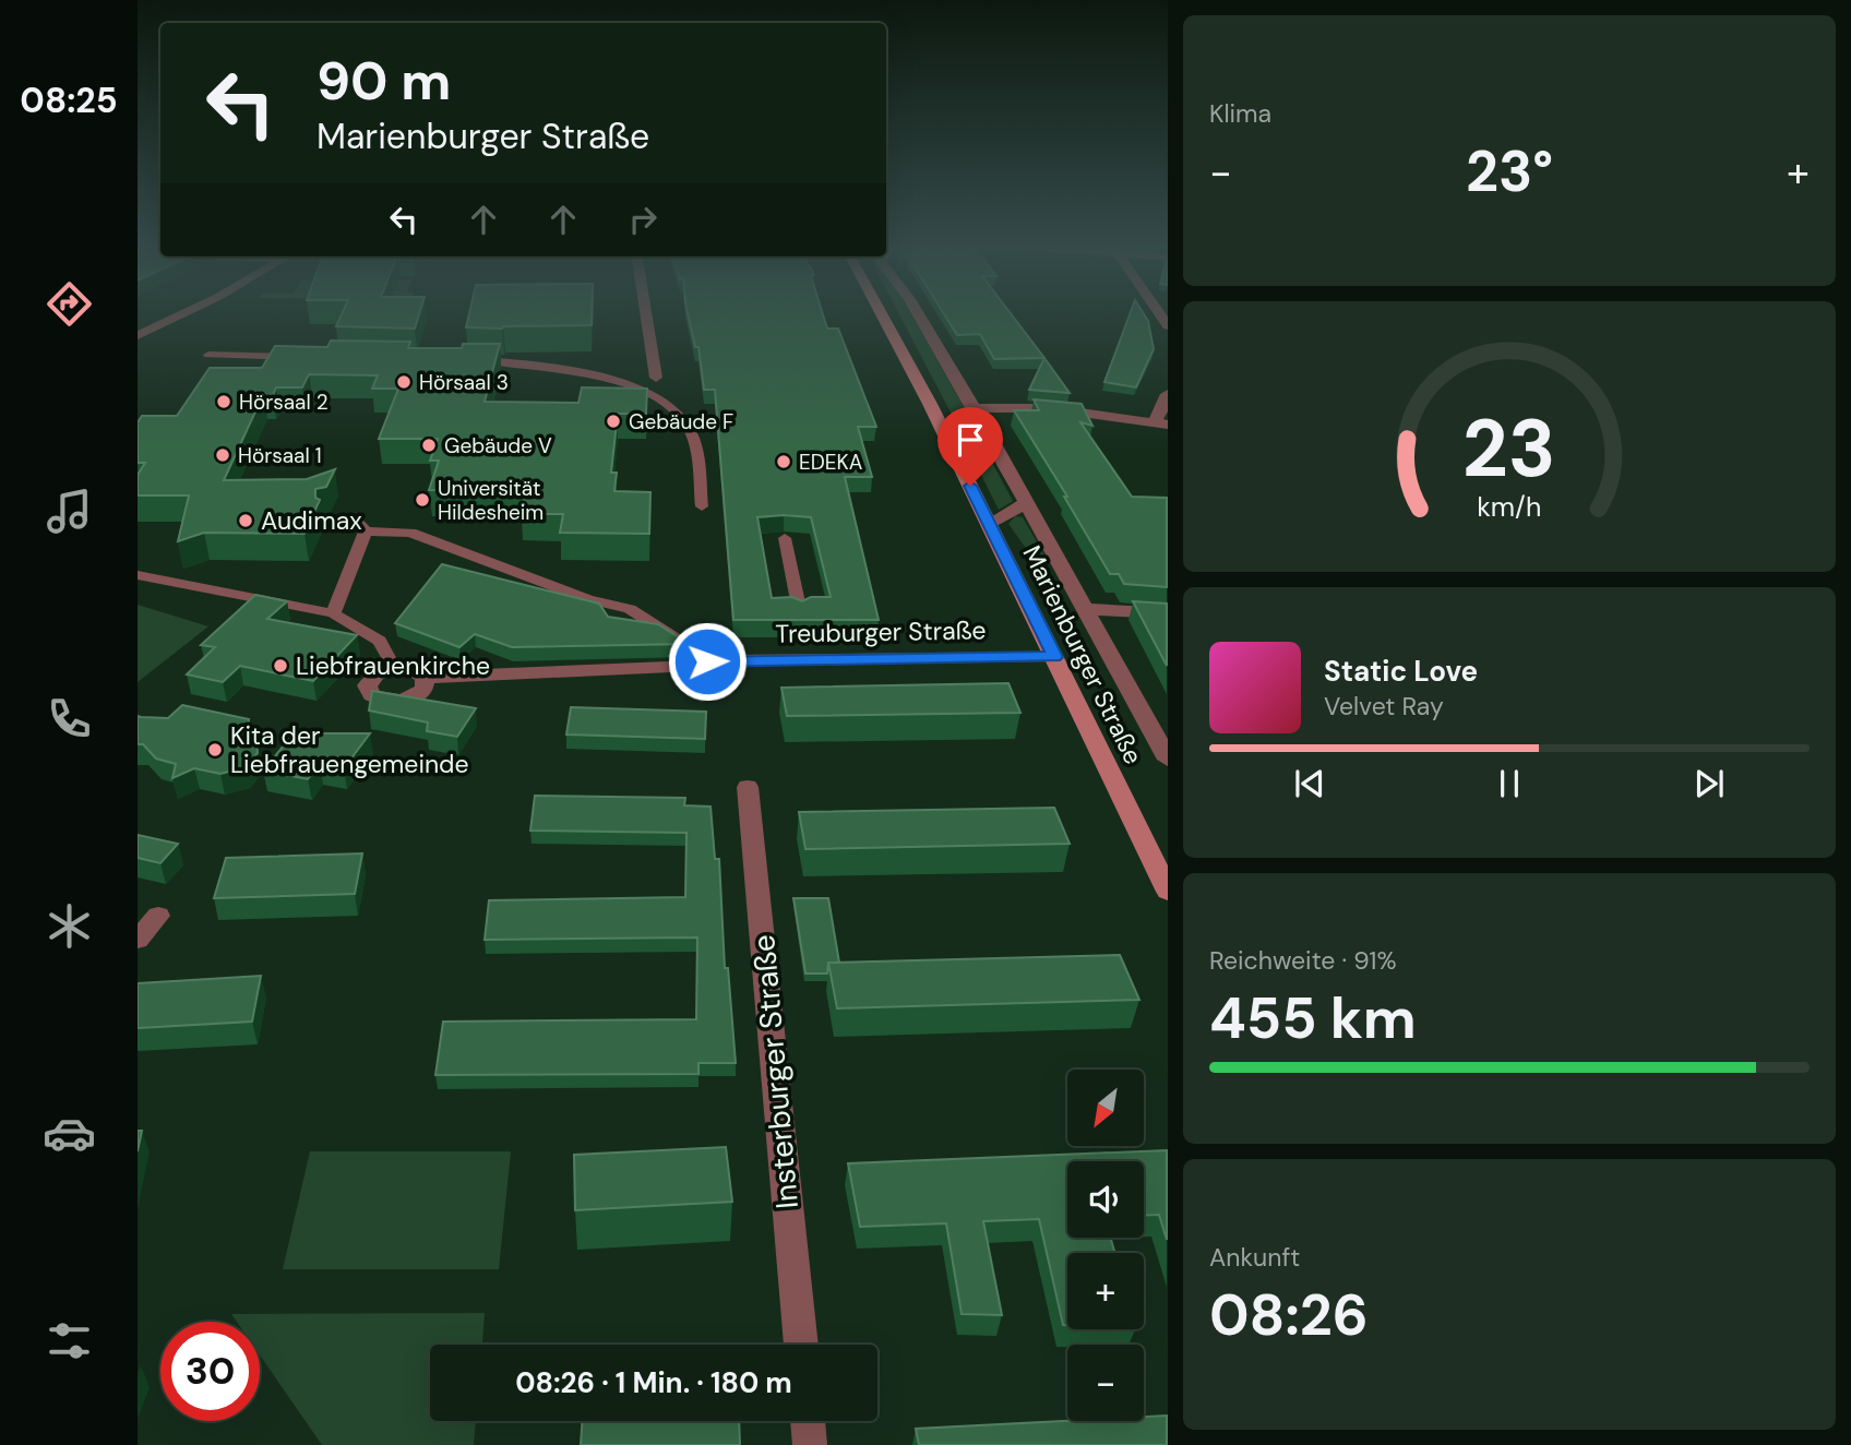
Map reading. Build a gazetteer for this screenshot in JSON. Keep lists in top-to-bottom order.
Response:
{
  "streets": {
    "main road": ["Marienburger Straße"],
    "street": ["Treuburger Straße", "Insterburger Straße"]
  },
  "crossings": [
    ["Treuburger Straße", "Marienburger Straße"]
  ],
  "places": [
    "Hörsaal 3",
    "Hörsaal 2",
    "Gebäude F",
    "Gebäude V",
    "Hörsaal 1",
    "EDEKA",
    "Universität Hildesheim",
    "Audimax",
    "Liebfrauenkirche",
    "Kita der Liebfrauengemeinde"
  ],
  "north": "bottom left",
  "page": {
    "tabs": "08:25",
    "tile": [
      "Klima",
      ["Reichweite · 91%", "455 km"],
      ["Ankunft", "08:26"]
    ],
    "turn": ["90 m", "Marienburger Straße"],
    "heat": ["−", "23°", "+"],
    "song": ["Static Love", "Velvet Ray"],
    "map_buttons": ["+", "−"],
    "limit": "30",
    "trip": "08:26 · 1 Min. · 180 m",
    "gauge": ["23", "km/h"]
  }
}
